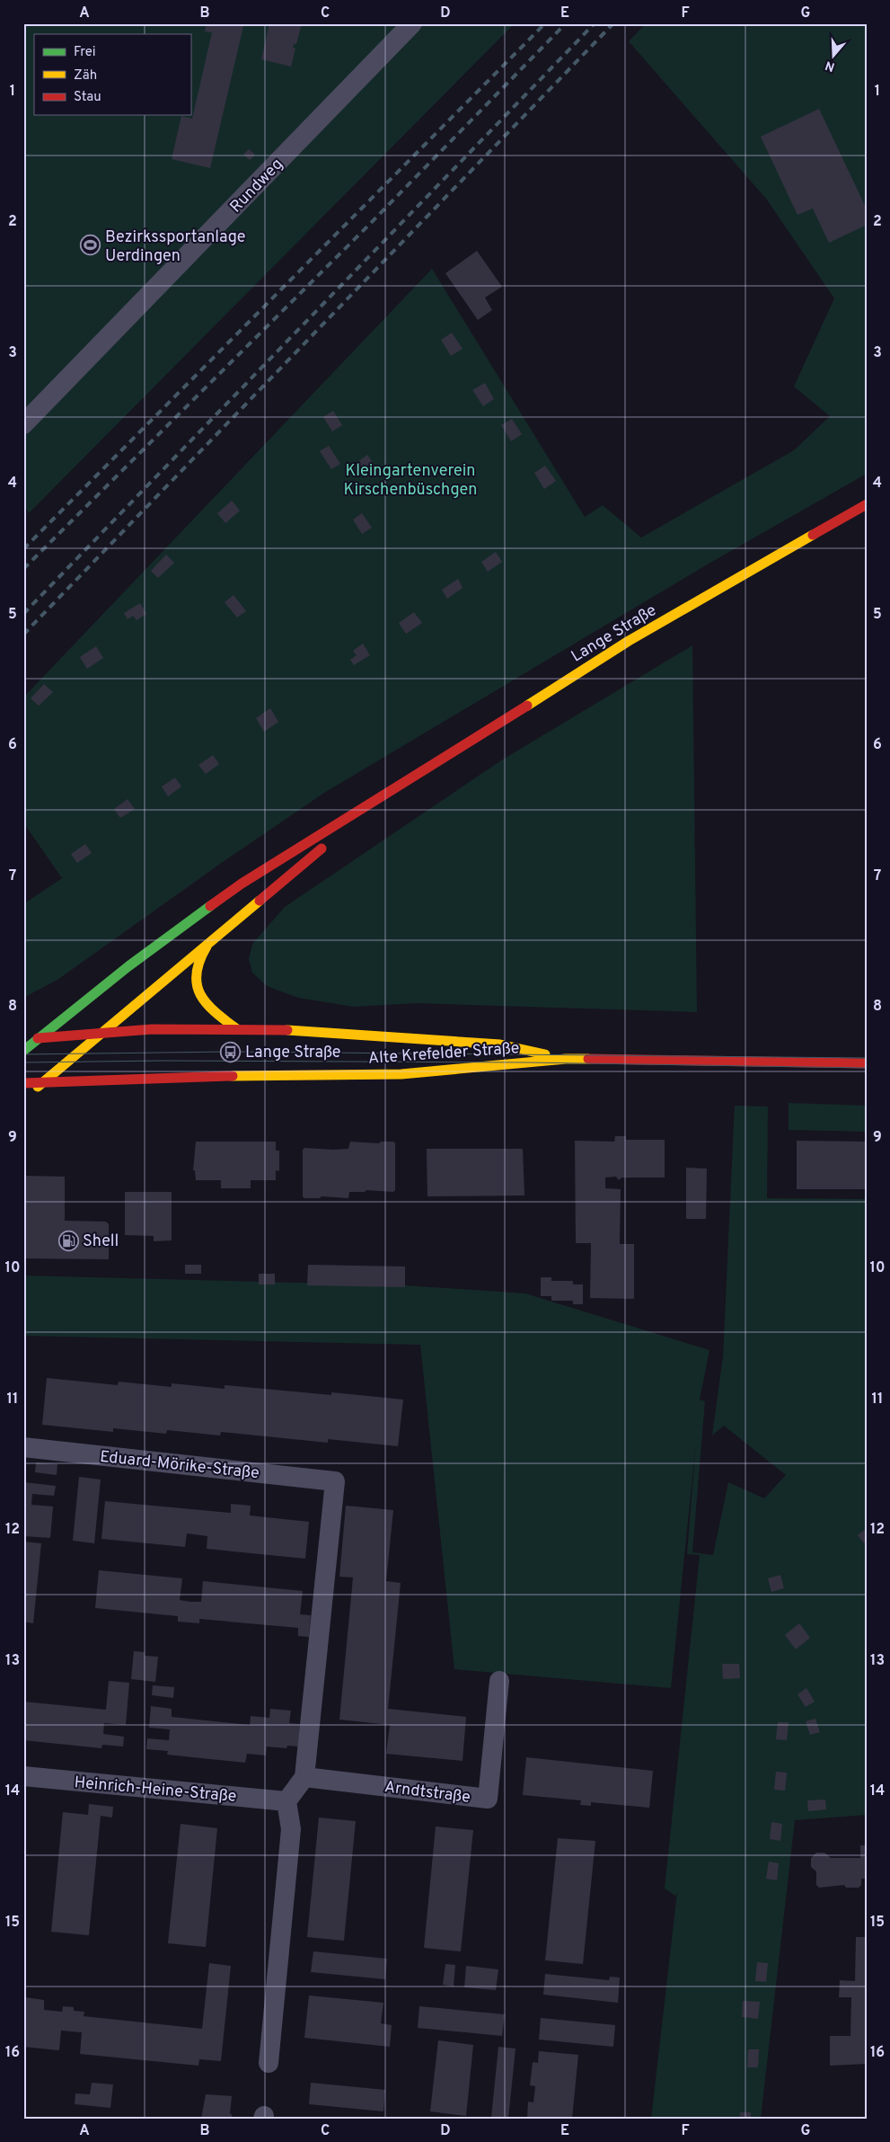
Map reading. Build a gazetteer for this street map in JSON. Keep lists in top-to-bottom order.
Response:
{
  "streets": {
    "street": [
      "Rundweg",
      "Lange Straße",
      "Alte Krefelder Straße",
      "Eduard-Mörike-Straße",
      "Heinrich-Heine-Straße",
      "Arndtstraße"
    ]
  },
  "crossings": [
    ["Lange Straße", "Alte Krefelder Straße"],
    ["Eduard-Mörike-Straße", "Arndtstraße"]
  ],
  "parks": ["Kleingartenverein Kirschenbüschgen"],
  "places": {
    "sports": ["Bezirkssportanlage Uerdingen"],
    "bus stop": ["Lange Straße"],
    "fuel station": ["Shell"]
  },
  "legend": ["Frei", "Zäh", "Stau"],
  "north": "bottom",
  "grid": {
    "columns": [
      "A",
      "B",
      "C",
      "D",
      "E",
      "F",
      "G"
    ],
    "rows": [
      "1",
      "2",
      "3",
      "4",
      "5",
      "6",
      "7",
      "8",
      "9",
      "10",
      "11",
      "12",
      "13",
      "14",
      "15",
      "16"
    ]
  }
}
